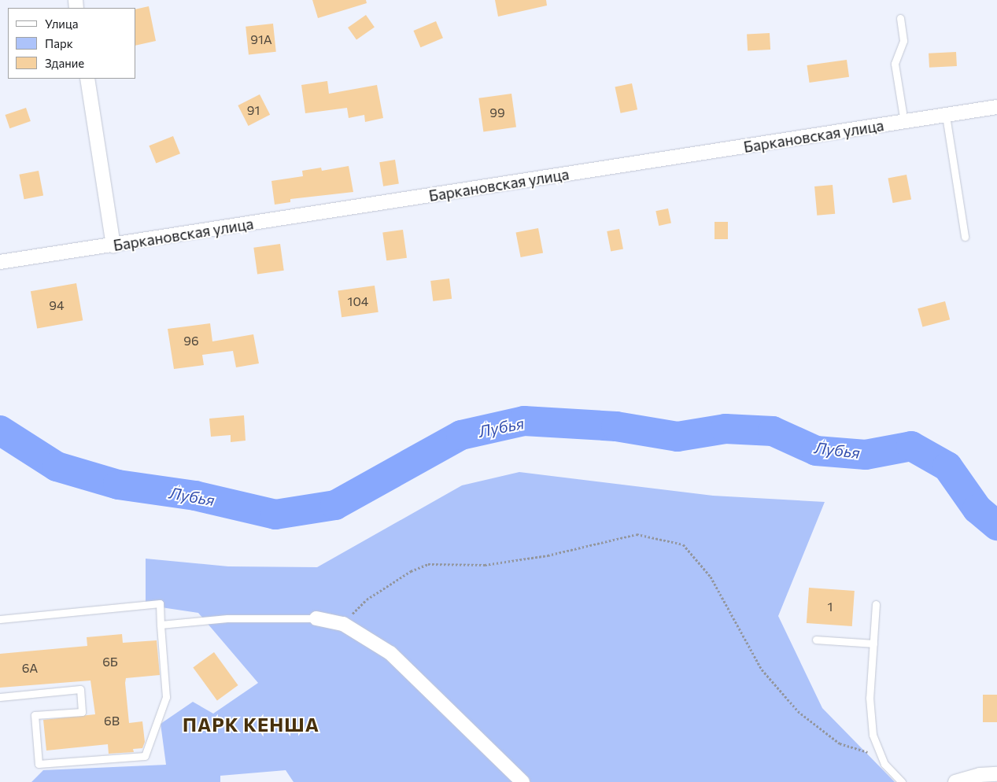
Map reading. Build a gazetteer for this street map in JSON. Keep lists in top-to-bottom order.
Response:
{
  "streets": {
    "street": ["Баркановская улица"]
  },
  "districts": ["ПАРК КЕНША"],
  "water": ["Лубья"],
  "house_numbers": [
    "91А",
    "91",
    "99",
    "104",
    "94",
    "96",
    "1",
    "6Б",
    "6А",
    "6В"
  ],
  "legend": ["Улица", "Парк", "Здание"]
}
